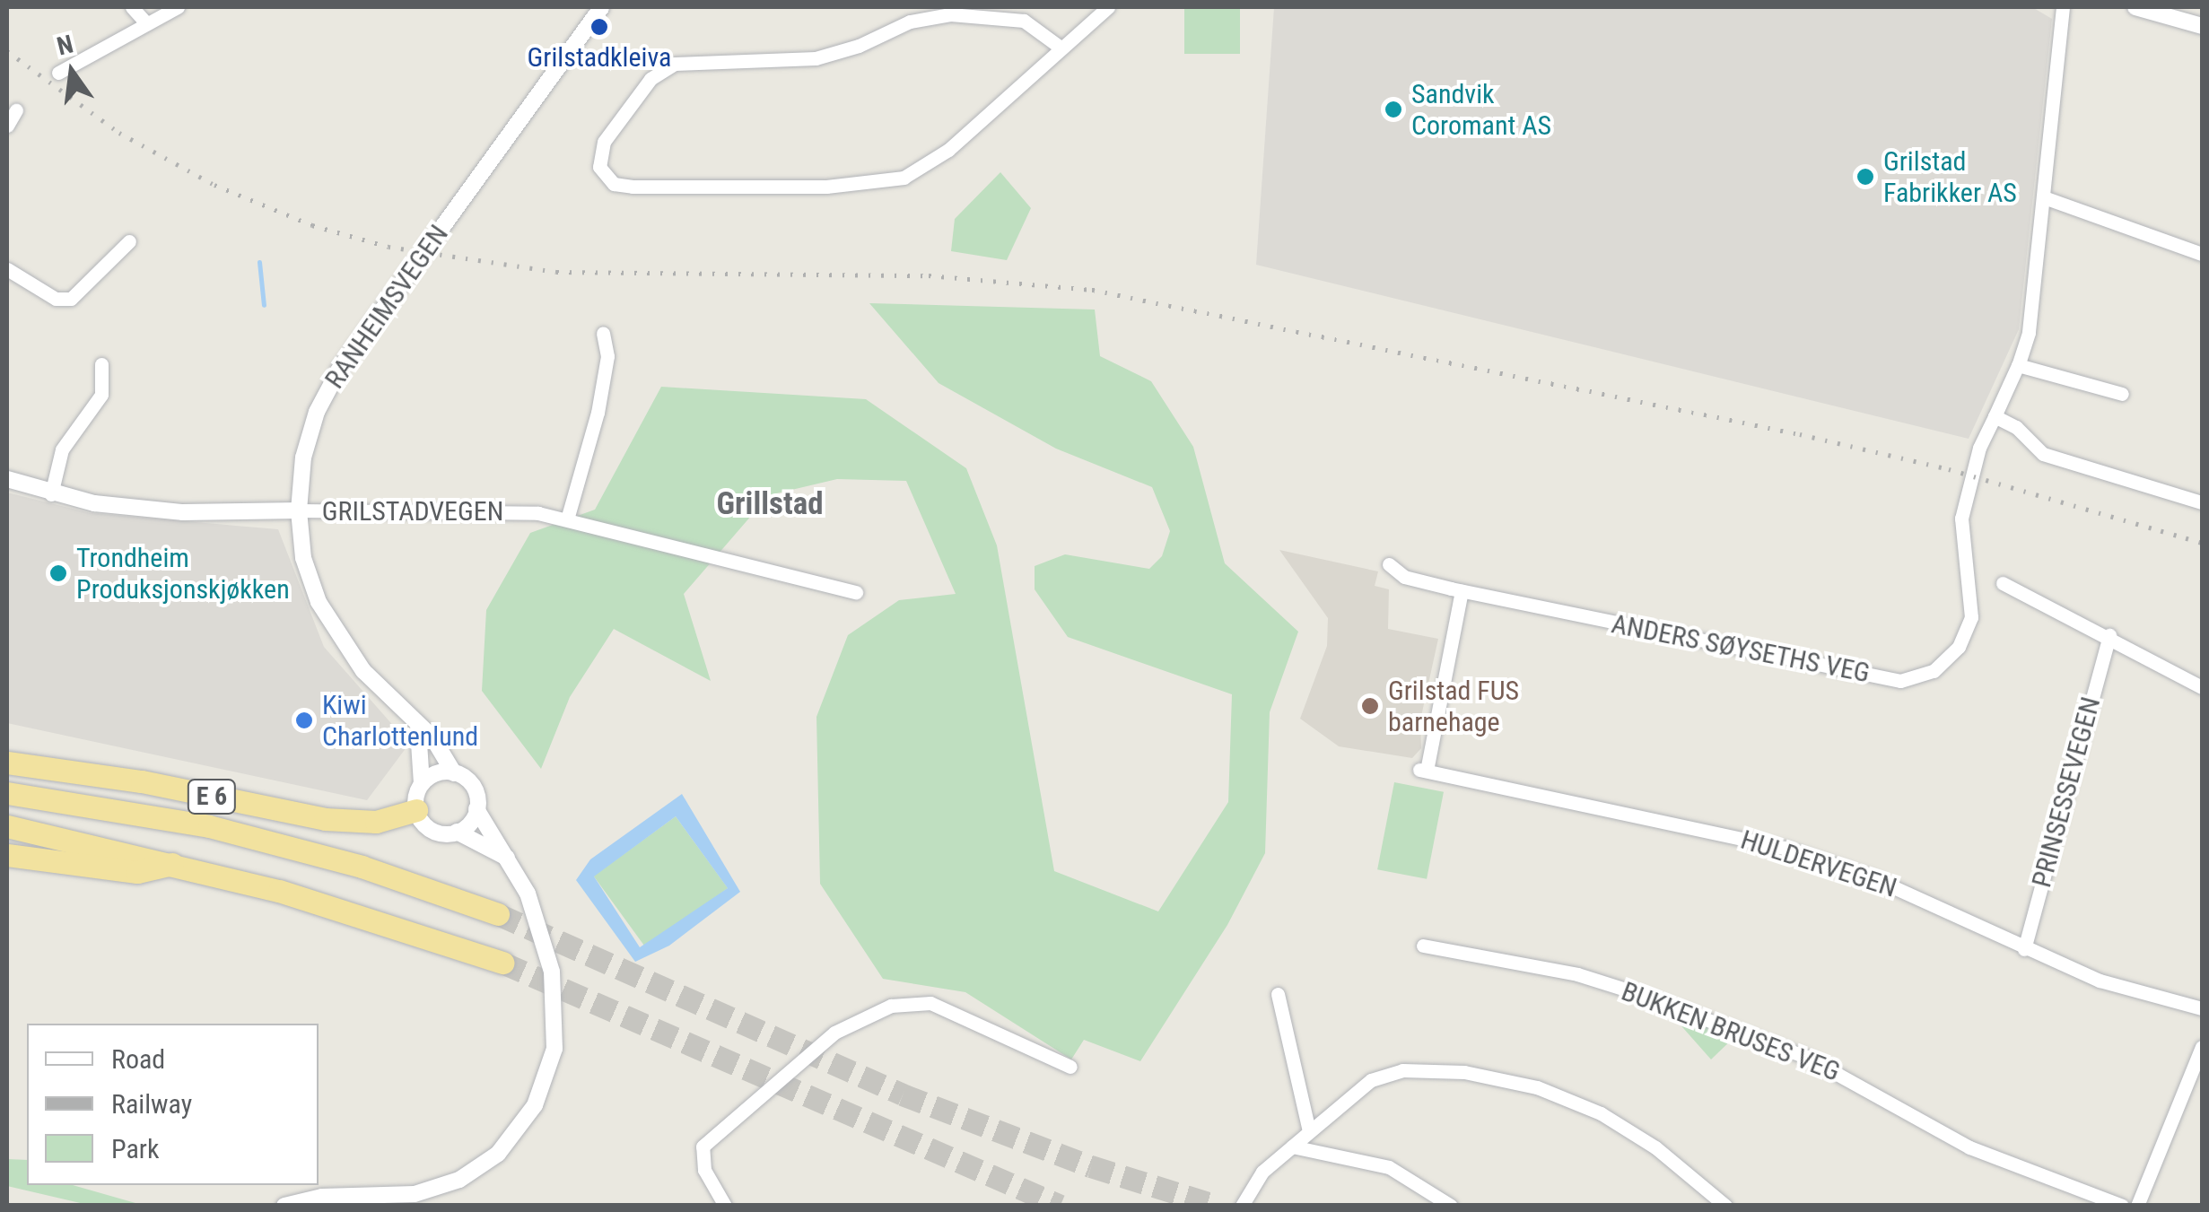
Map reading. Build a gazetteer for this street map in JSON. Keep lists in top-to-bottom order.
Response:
{
  "streets": {
    "highway": ["E 6"],
    "street": [
      "RANHEIMSVEGEN",
      "GRILSTADVEGEN",
      "ANDERS SØYSETHS VEG",
      "PRINSESSEVEGEN",
      "HULDERVEGEN",
      "BUKKEN BRUSES VEG"
    ]
  },
  "crossings": [
    ["RANHEIMSVEGEN", "GRILSTADVEGEN"],
    ["GRILSTADVEGEN", "E 6"],
    ["ANDERS SØYSETHS VEG", "HULDERVEGEN"],
    ["PRINSESSEVEGEN", "HULDERVEGEN"]
  ],
  "districts": ["Grillstad"],
  "places": [
    "Grilstadkleiva",
    "Sandvik Coromant AS",
    "Grilstad Fabrikker AS",
    "Trondheim Produksjonskjøkken",
    "Grilstad FUS barnehage",
    "Kiwi Charlottenlund"
  ],
  "legend": ["Road", "Railway", "Park"],
  "north": "top"
}
